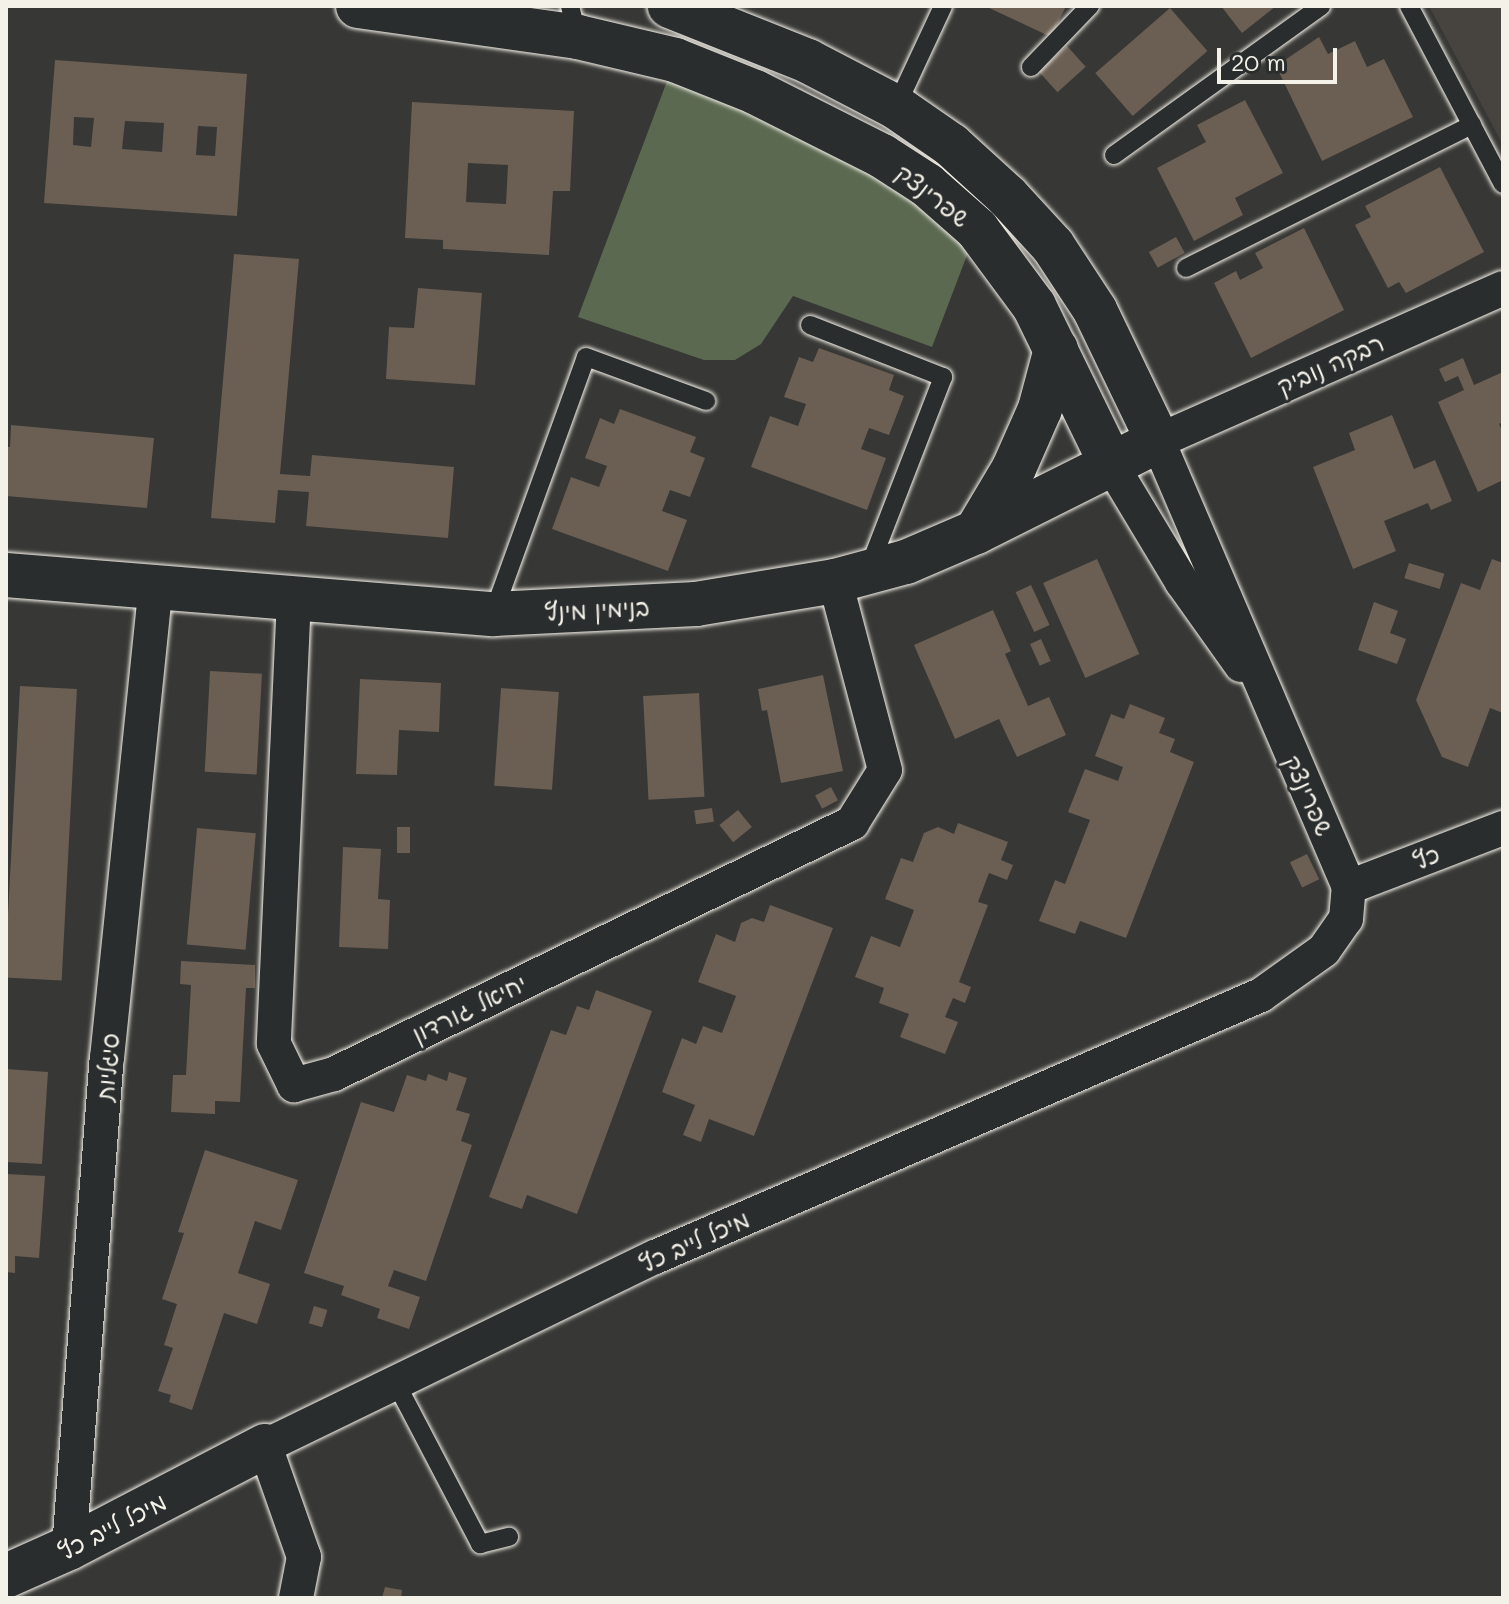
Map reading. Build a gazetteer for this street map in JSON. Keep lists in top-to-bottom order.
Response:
{
  "streets": {
    "street": [
      "שפרינצק",
      "רבקה נוביק",
      "בנימין מינץ",
      "כץ",
      "יחיאל גורדון",
      "סיגליות",
      "מיכל לייב כץ"
    ]
  },
  "crossings": [
    ["שפרינצק", "רבקה נוביק"],
    ["שפרינצק", "בנימין מינץ"],
    ["שפרינצק", "כץ"],
    ["שפרינצק", "מיכל לייב כץ"],
    ["רבקה נוביק", "בנימין מינץ"],
    ["בנימין מינץ", "יחיאל גורדון"],
    ["בנימין מינץ", "סיגליות"],
    ["כץ", "מיכל לייב כץ"],
    ["סיגליות", "מיכל לייב כץ"]
  ],
  "scale_bar": "20 m"
}
